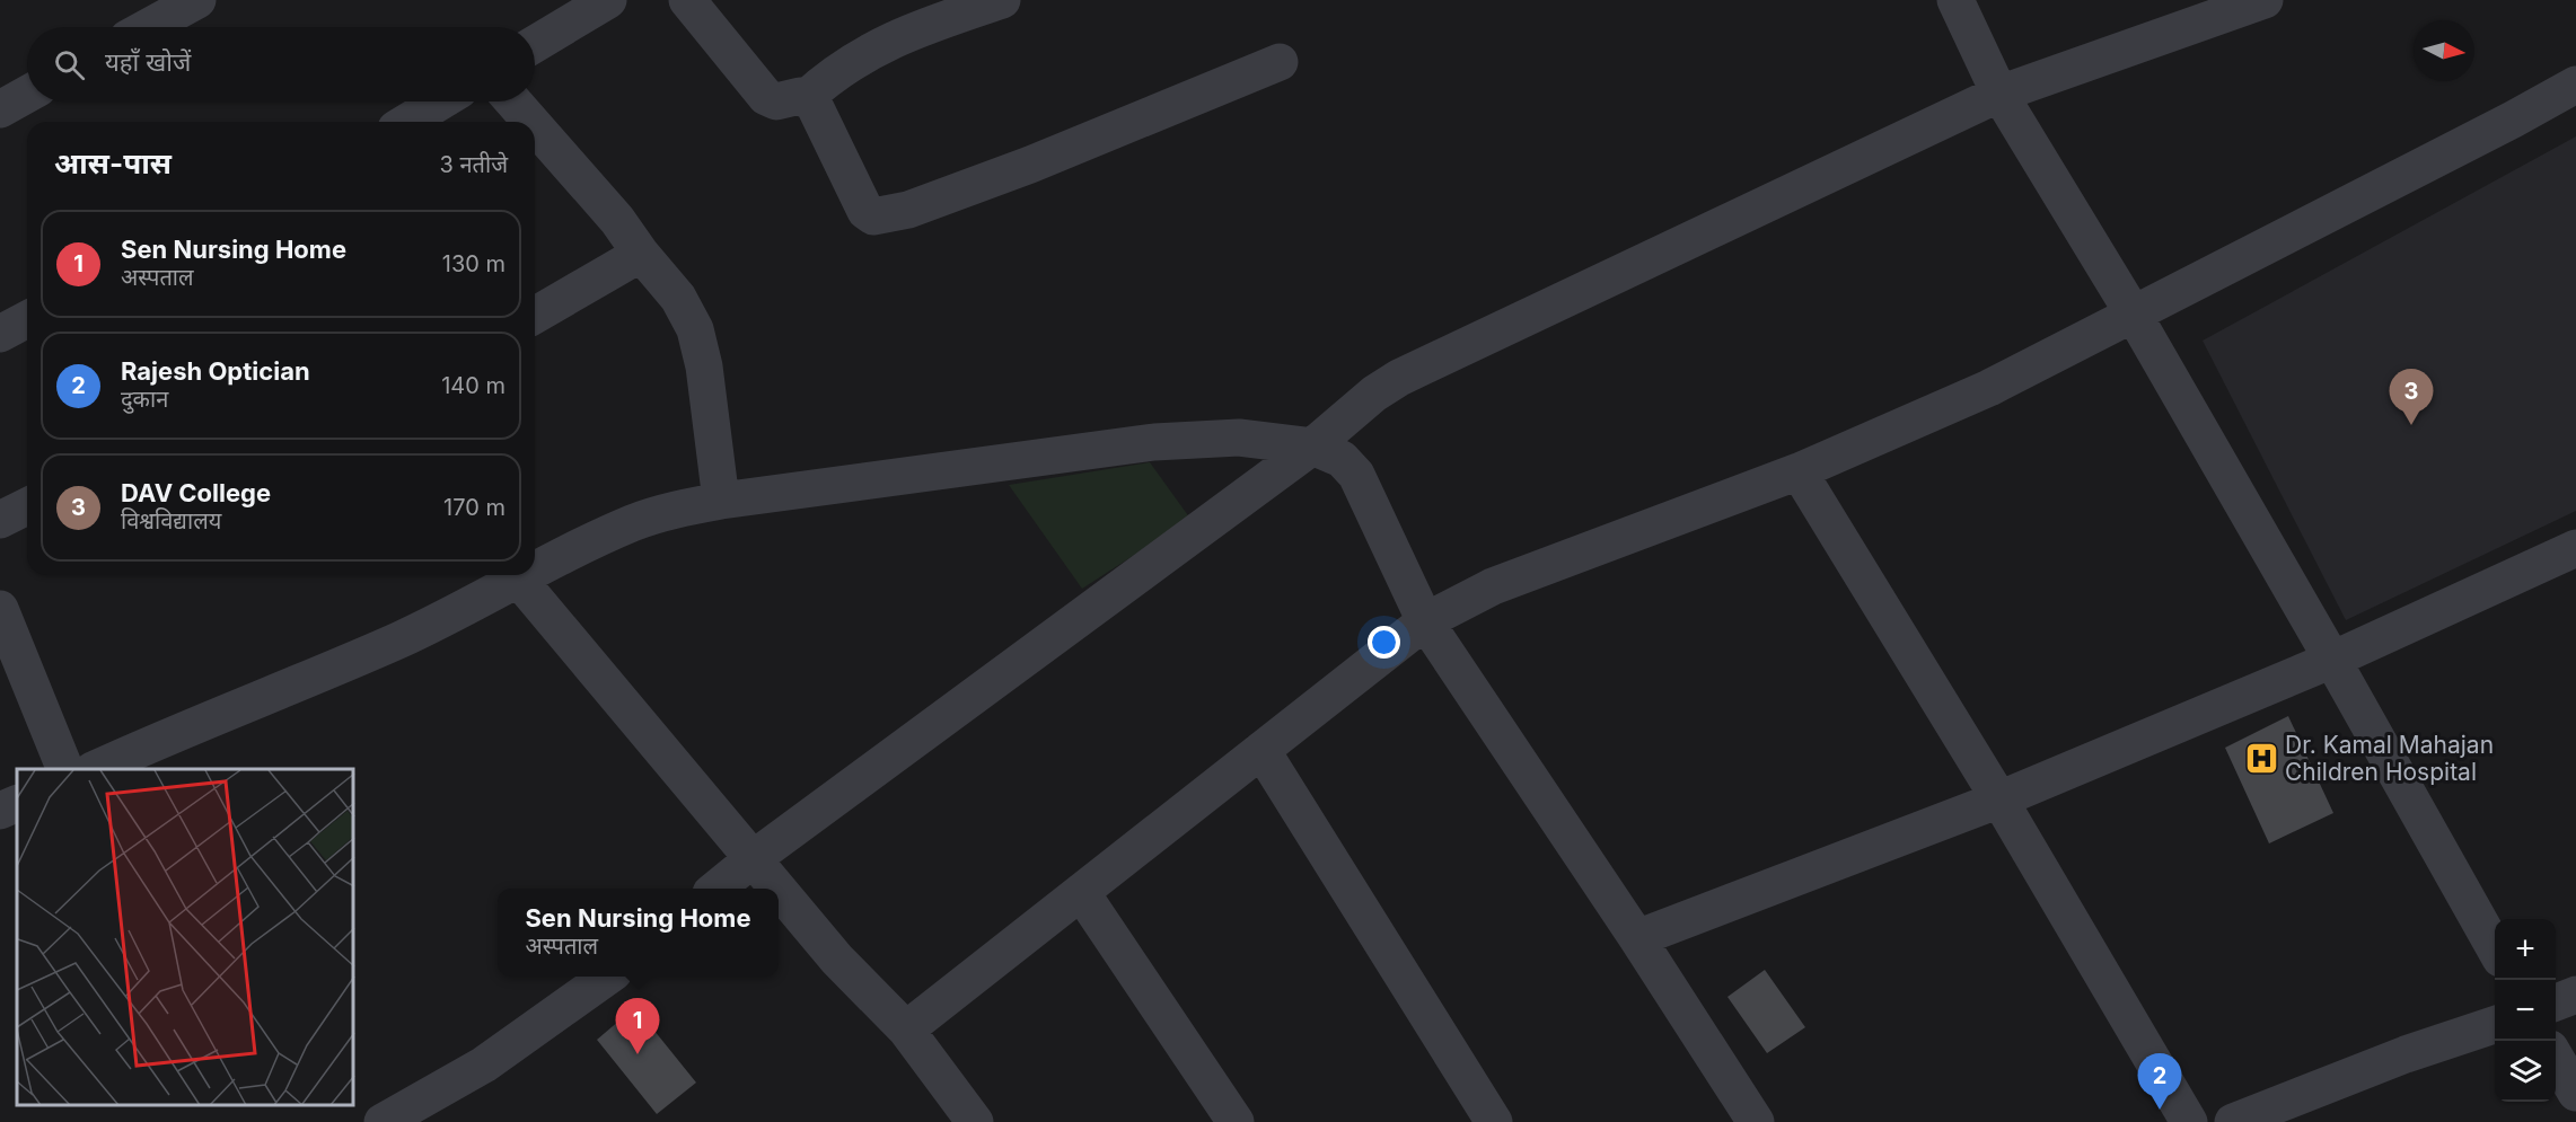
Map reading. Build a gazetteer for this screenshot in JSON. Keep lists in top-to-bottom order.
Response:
{
  "places": {
    "hospital": ["Dr. Kamal Mahajan Children Hospital"]
  },
  "north": "right",
  "page": {
    "search": "यहाँ खोजें",
    "heading": ["आस-पास", "3 नतीजे"],
    "list": [
      {
        "mark": "1",
        "name": "Sen Nursing Home",
        "note": "अस्पताल",
        "value": "130 m"
      },
      {
        "mark": "2",
        "name": "Rajesh Optician",
        "note": "दुकान",
        "value": "140 m"
      },
      {
        "mark": "3",
        "name": "DAV College",
        "note": "विश्वविद्यालय",
        "value": "170 m"
      }
    ],
    "pins": ["3", "1", "2"],
    "popup": ["Sen Nursing Home", "अस्पताल"],
    "map_buttons": ["+", "−"]
  }
}
